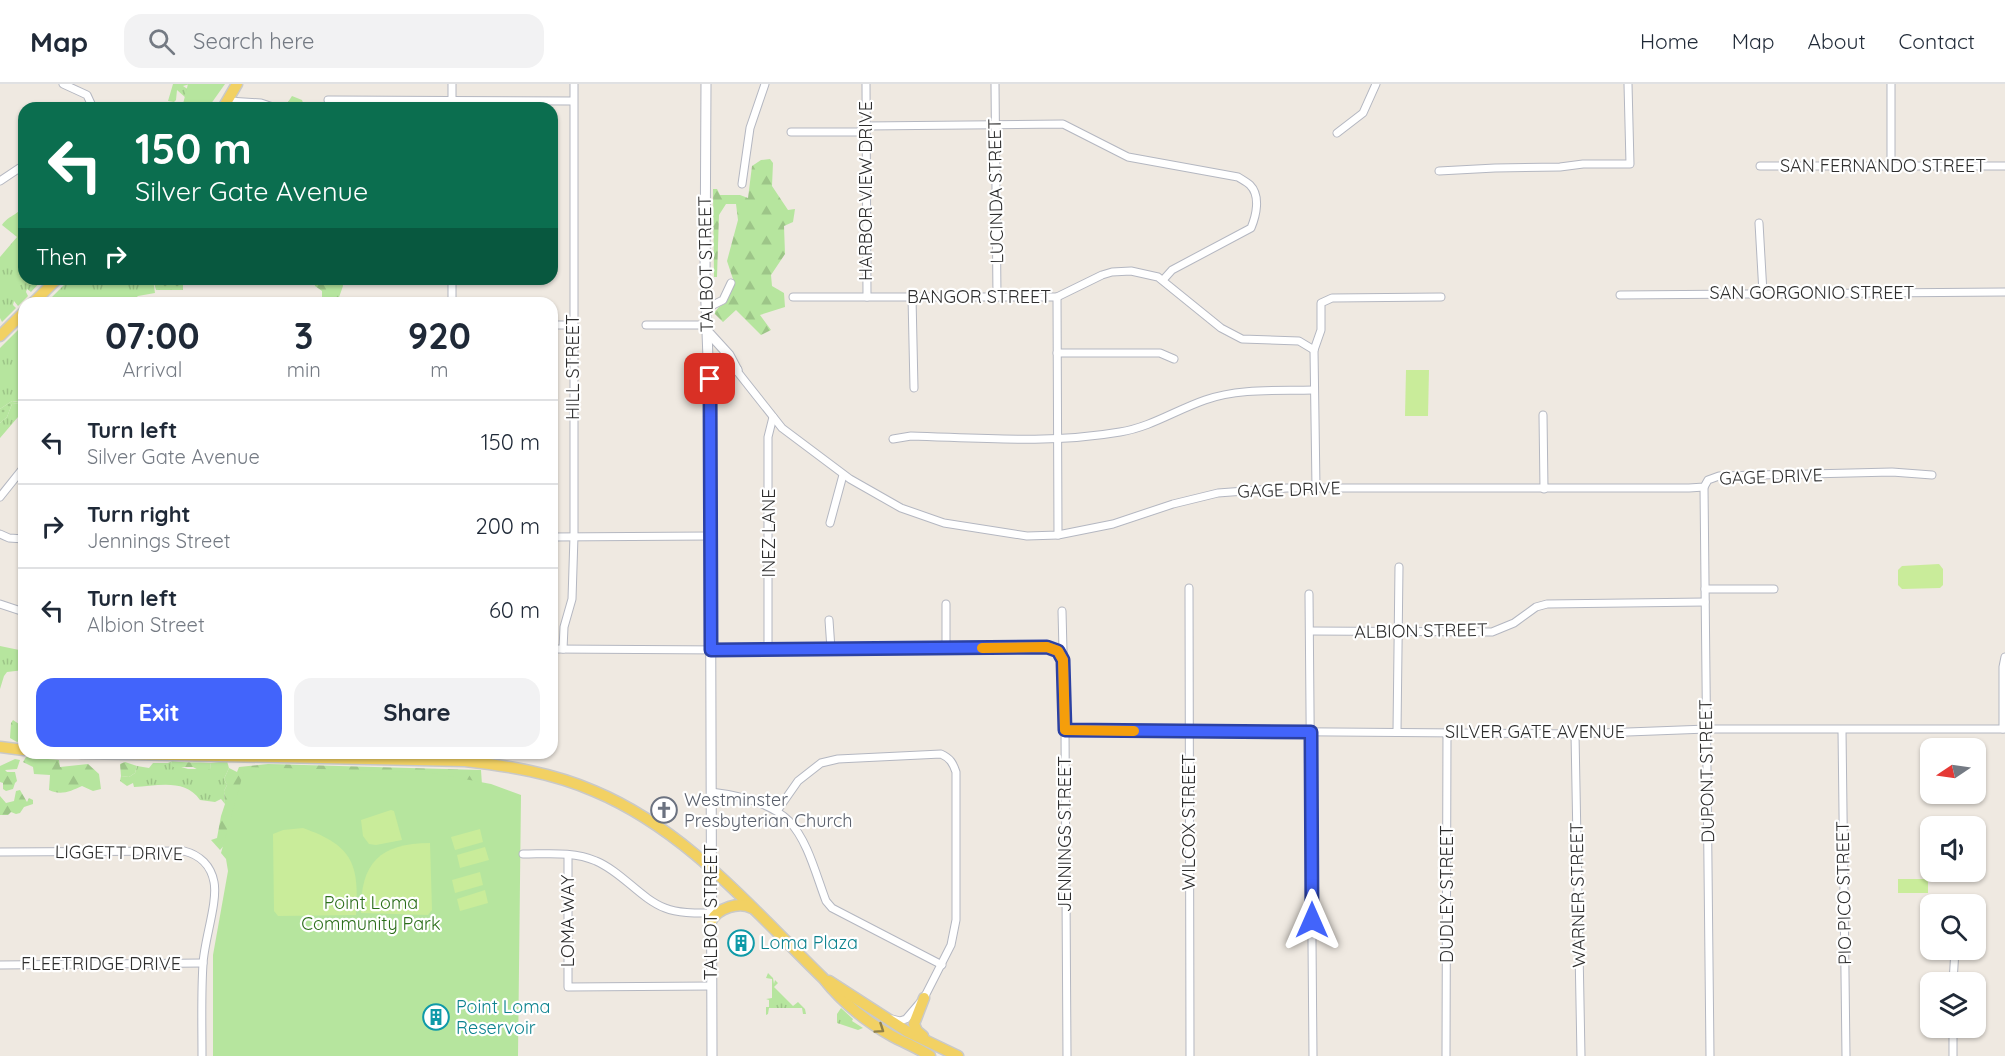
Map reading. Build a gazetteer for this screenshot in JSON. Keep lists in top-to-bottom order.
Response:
{
  "streets": {
    "main road": ["TALBOT STREET"],
    "street": [
      "SAN FERNANDO STREET",
      "HARBOR VIEW DRIVE",
      "LUCINDA STREET",
      "SAN GORGONIO STREET",
      "BANGOR STREET",
      "HILL STREET",
      "GAGE DRIVE",
      "INEZ LANE",
      "ALBION STREET",
      "SILVER GATE AVENUE",
      "DUPONT STREET",
      "WILCOX STREET",
      "JENNINGS STREET",
      "LIGGETT DRIVE",
      "PIO PICO STREET",
      "DUDLEY STREET",
      "WARNER STREET",
      "LOMA WAY",
      "FLEETRIDGE DRIVE"
    ]
  },
  "crossings": [
    ["HARBOR VIEW DRIVE", "BANGOR STREET"],
    ["LUCINDA STREET", "BANGOR STREET"],
    ["TALBOT STREET", "LOMA WAY"],
    ["GAGE DRIVE", "INEZ LANE"],
    ["GAGE DRIVE", "DUPONT STREET"],
    ["ALBION STREET", "DUPONT STREET"],
    ["SILVER GATE AVENUE", "DUPONT STREET"],
    ["SILVER GATE AVENUE", "WILCOX STREET"],
    ["SILVER GATE AVENUE", "JENNINGS STREET"],
    ["SILVER GATE AVENUE", "PIO PICO STREET"],
    ["SILVER GATE AVENUE", "DUDLEY STREET"],
    ["SILVER GATE AVENUE", "WARNER STREET"],
    ["LIGGETT DRIVE", "FLEETRIDGE DRIVE"]
  ],
  "parks": ["Point Loma Community Park"],
  "places": {
    "church": ["Westminster Presbyterian Church"],
    "building": ["Loma Plaza", "Point Loma Reservoir"]
  },
  "north": "left",
  "page": {
    "header": "Map",
    "search": "Search here",
    "nav": [
      "Home",
      "Map",
      "About",
      "Contact"
    ],
    "turn": ["150 m", "Silver Gate Avenue"],
    "then": "Then",
    "eta": [
      "07:00",
      "Arrival",
      "3",
      "min",
      "920",
      "m"
    ],
    "list": [
      {
        "name": "Turn left",
        "note": "Silver Gate Avenue",
        "value": "150 m"
      },
      {
        "name": "Turn right",
        "note": "Jennings Street",
        "value": "200 m"
      },
      {
        "name": "Turn left",
        "note": "Albion Street",
        "value": "60 m"
      }
    ],
    "buttons": ["Exit", "Share"]
  }
}
